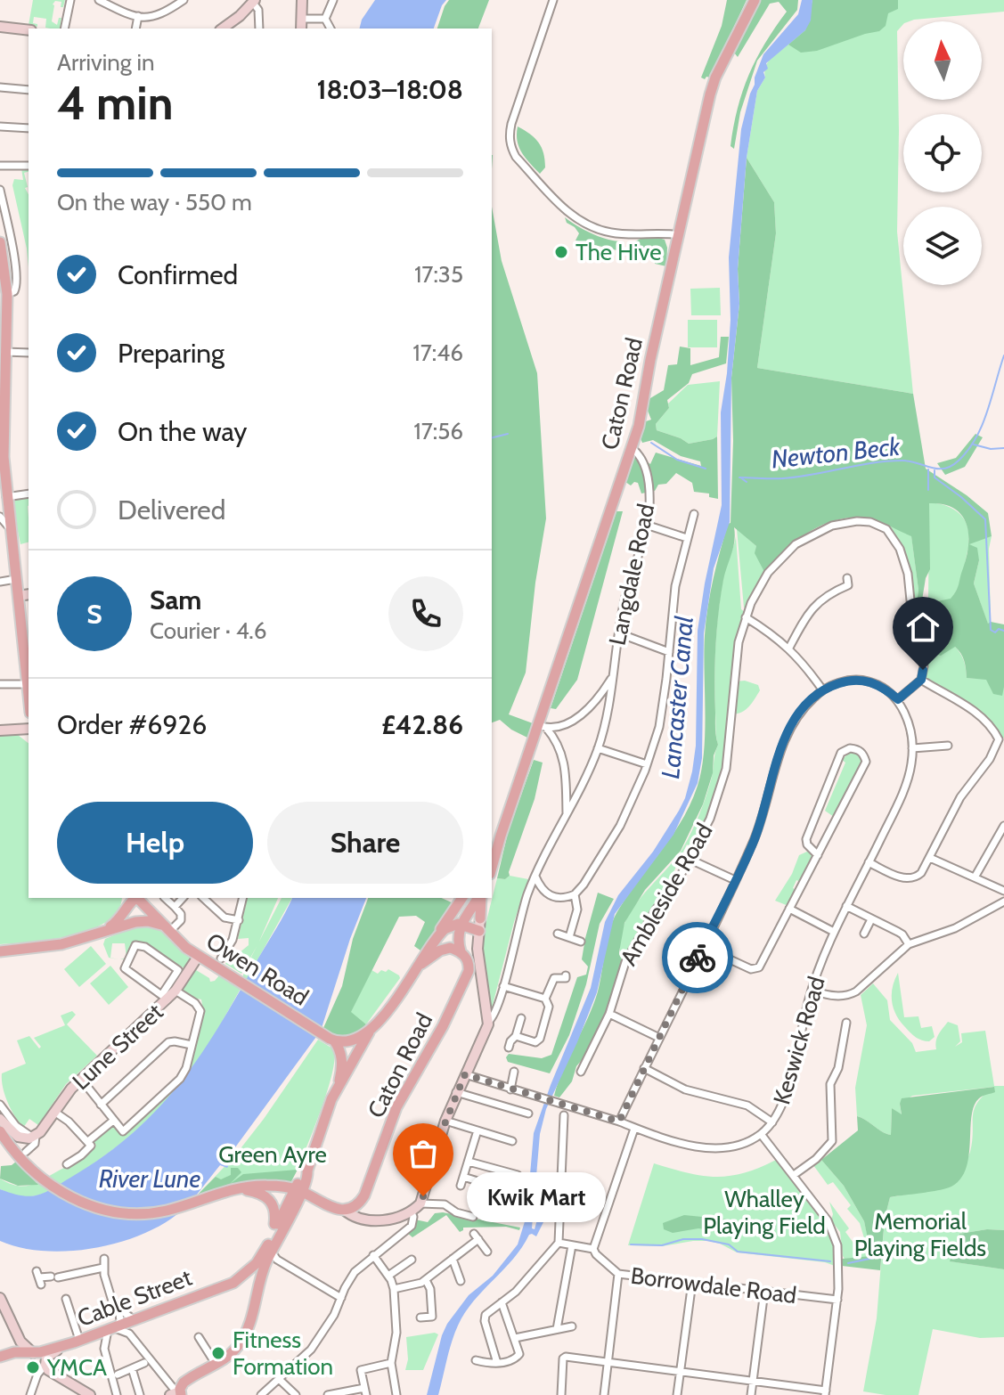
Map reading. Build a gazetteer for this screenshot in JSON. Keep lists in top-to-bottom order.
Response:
{
  "streets": {
    "main road": ["Caton Road", "Owen Road", "Cable Street"],
    "street": [
      "Langdale Road",
      "Ambleside Road",
      "Keswick Road",
      "Lune Street",
      "Borrowdale Road"
    ]
  },
  "crossings": [
    ["Caton Road", "Langdale Road"],
    ["Owen Road", "Lune Street"]
  ],
  "water": ["Newton Beck", "Lancaster Canal", "River Lune"],
  "parks": ["Green Ayre", "Whalley Playing Field", "Memorial Playing Fields"],
  "places": [
    "The Hive",
    "Kwik Mart",
    "Fitness Formation",
    "YMCA"
  ],
  "north": "top",
  "page": {
    "heading": ["4 min", "Arriving in", "18:03–18:08"],
    "panel": [
      "Sam",
      "Courier · 4.6",
      "Order #6926",
      "£42.86"
    ],
    "bar": "On the way · 550 m",
    "list": [
      ["Confirmed", "17:35"],
      ["Preparing", "17:46"],
      ["On the way", "17:56"],
      "Delivered"
    ],
    "round": "S",
    "buttons": ["Help", "Share"],
    "bubble": "Kwik Mart"
  }
}
